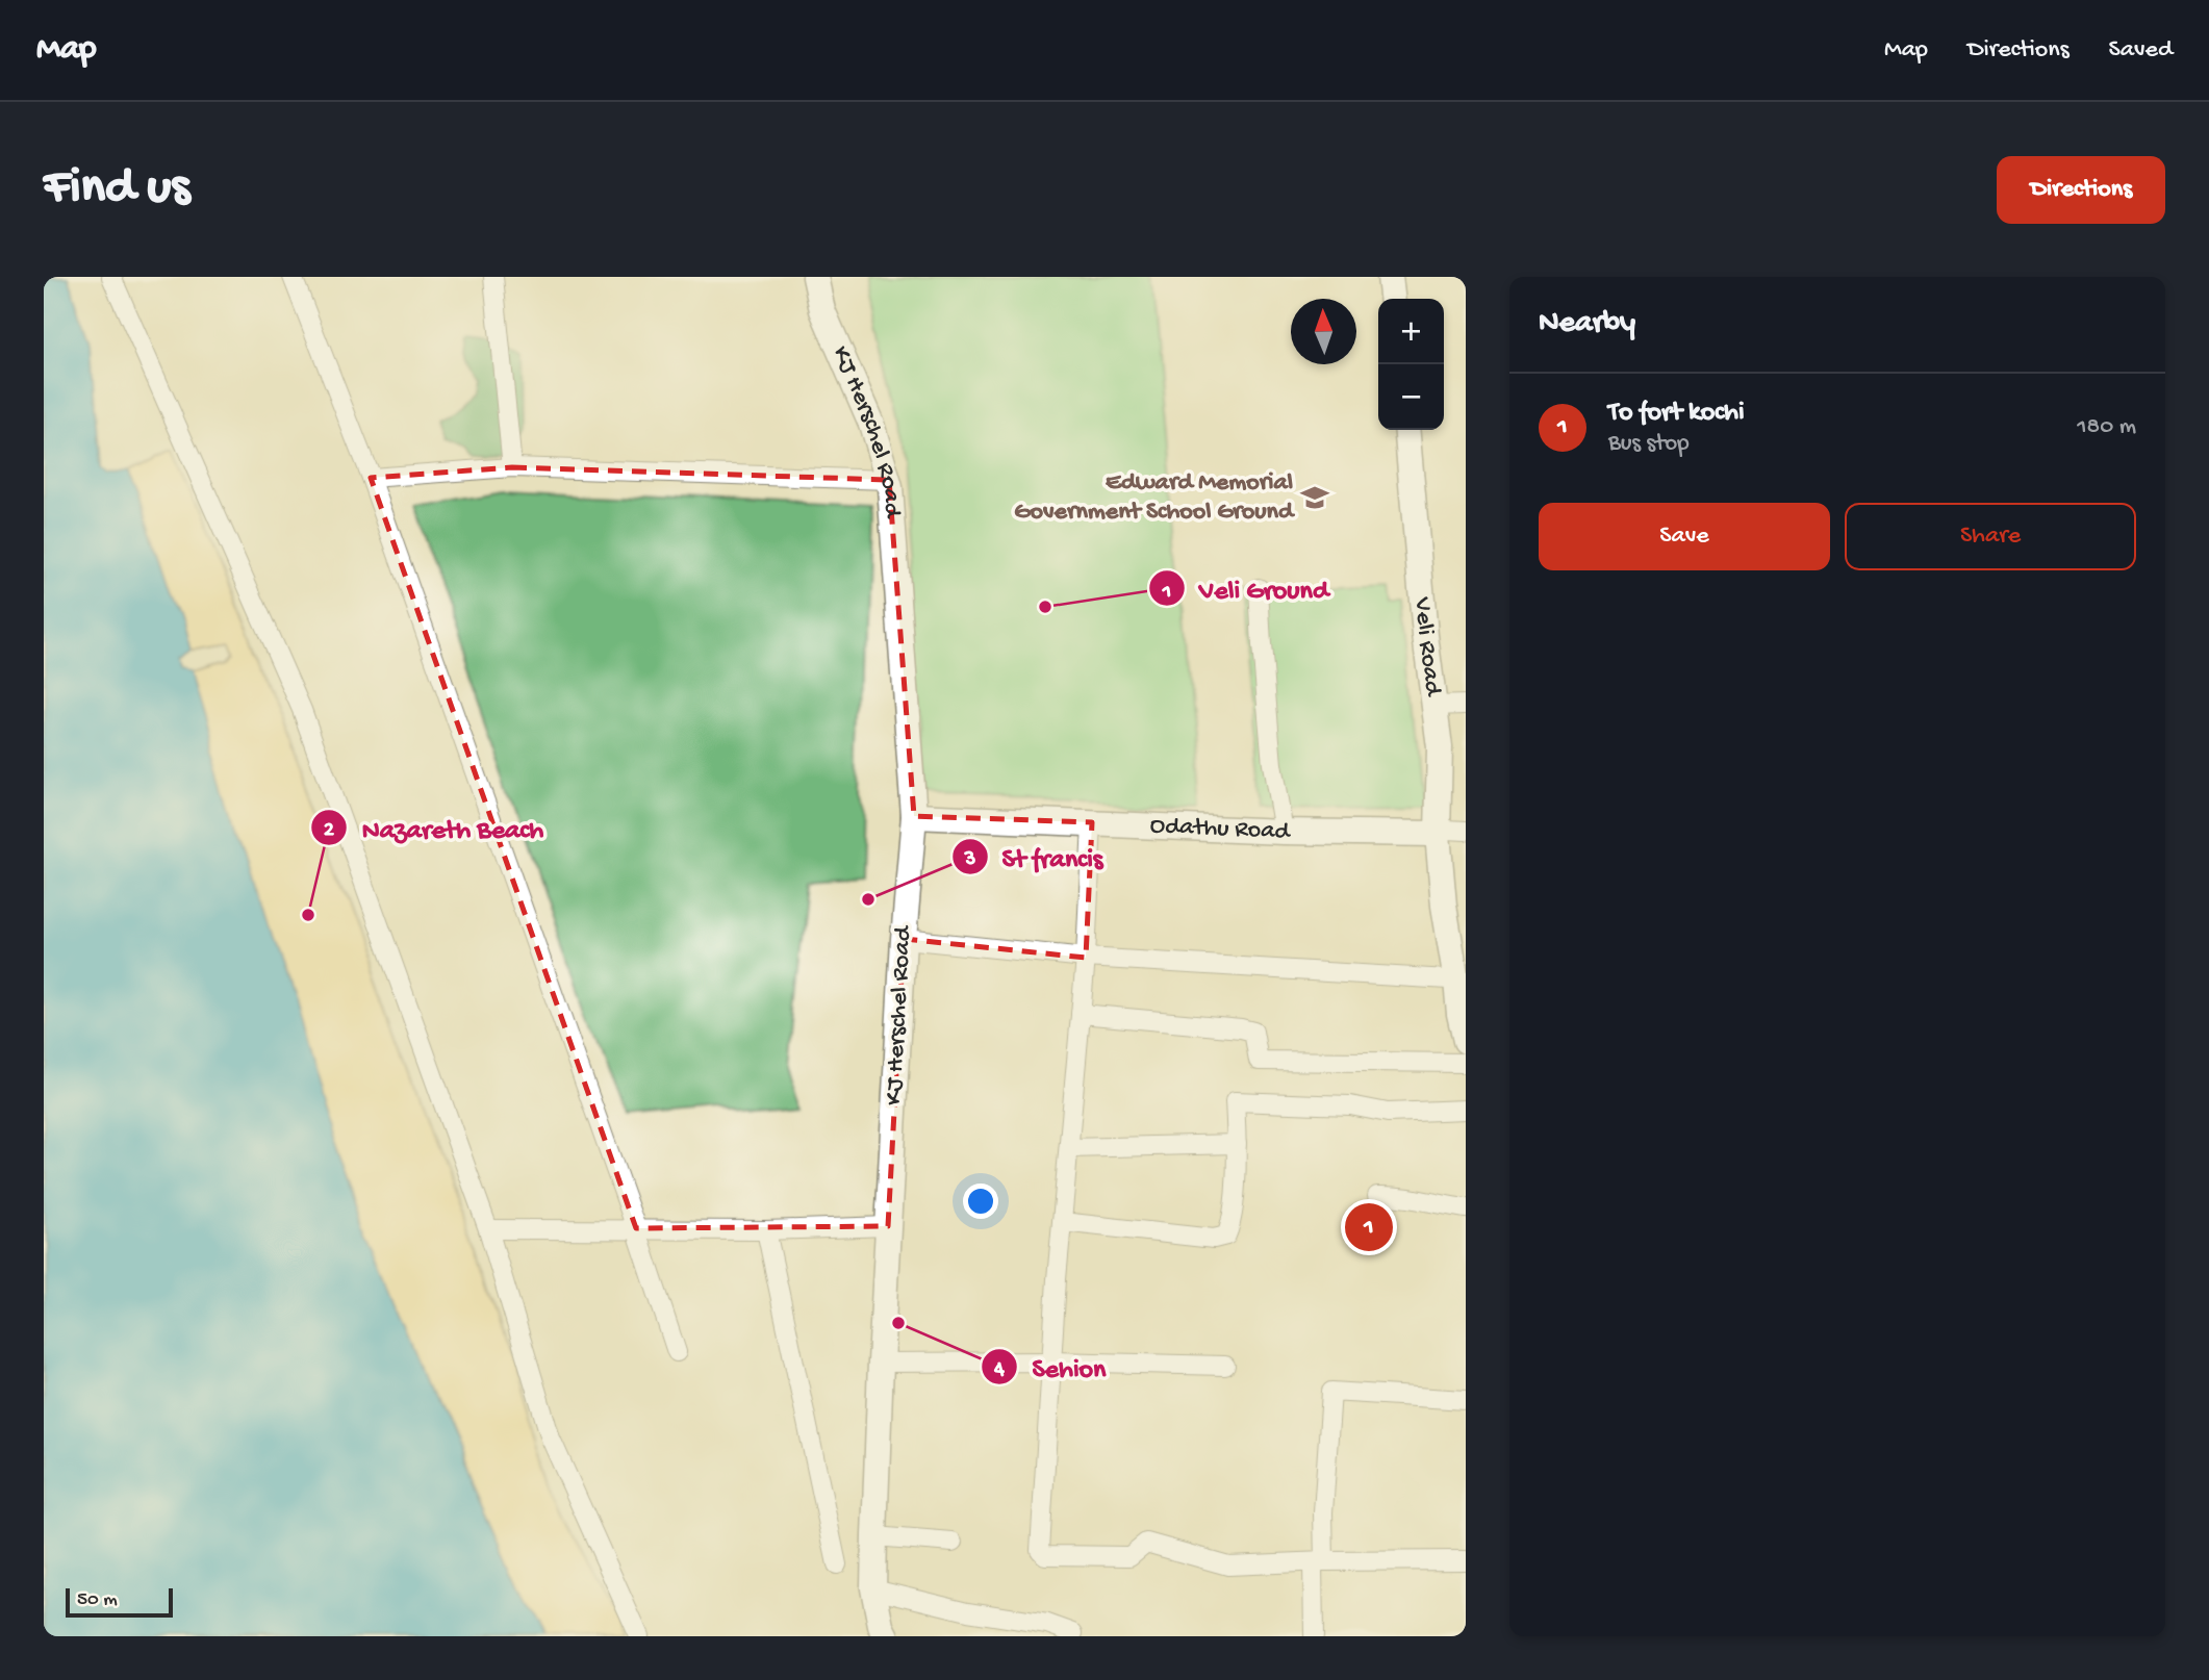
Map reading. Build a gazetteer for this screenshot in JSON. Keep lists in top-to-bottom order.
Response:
{
  "streets": {
    "main road": ["KJ Herschel Road", "Veli Road", "Odathu Road"]
  },
  "crossings": [
    ["KJ Herschel Road", "Odathu Road"],
    ["Veli Road", "Odathu Road"]
  ],
  "places": {
    "school or university": ["Edward Memorial Government School Ground"],
    "other": [
      "Veli Ground",
      "St francis",
      "Nazareth Beach",
      "Sehion"
    ]
  },
  "scale_bar": "50 m",
  "north": "top",
  "page": {
    "header": "Map",
    "nav": ["Map", "Directions", "Saved"],
    "buttons": [
      "Directions",
      ["Save", "Share"]
    ],
    "title": "Find us",
    "heading": "Nearby",
    "map_buttons": ["+", "−"],
    "list": [
      {
        "mark": "1",
        "name": "To fort kochi",
        "note": "Bus stop",
        "value": "180 m"
      }
    ],
    "pins": "1",
    "scale": "50 m"
  }
}
